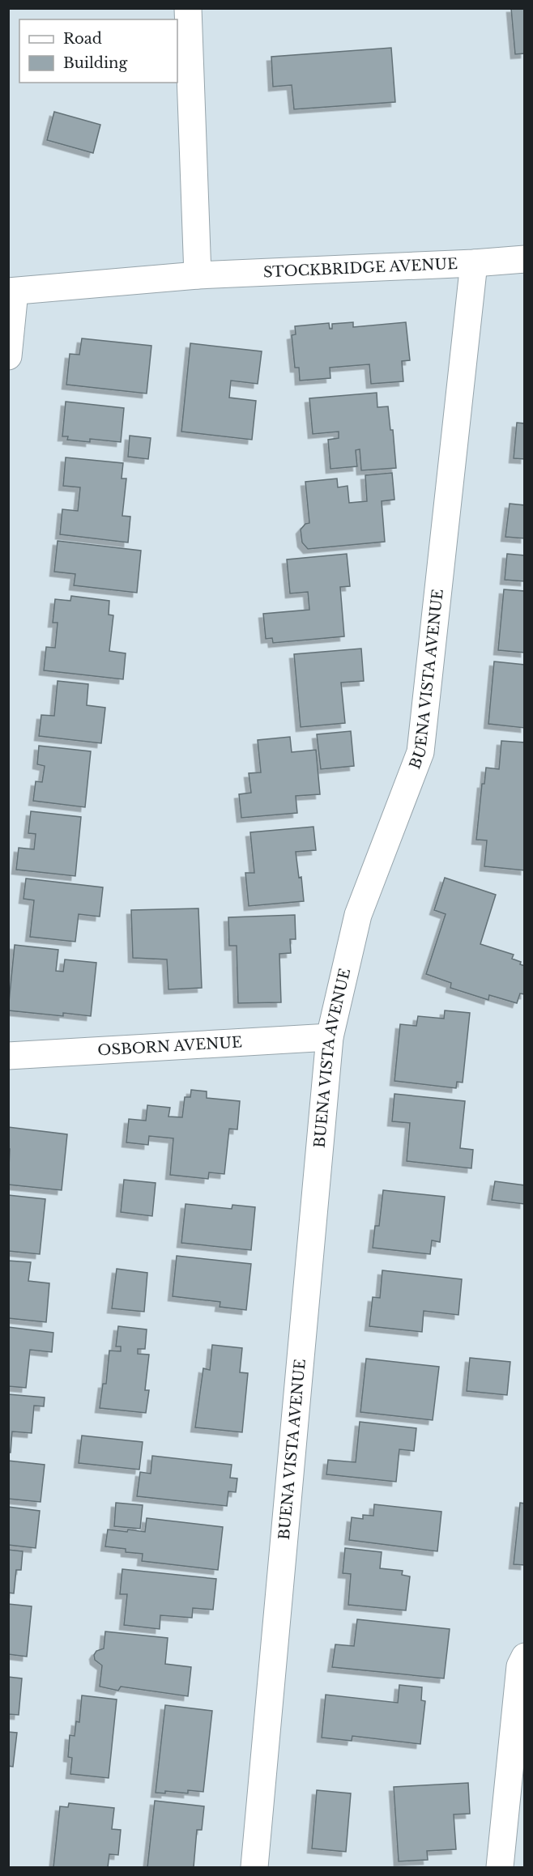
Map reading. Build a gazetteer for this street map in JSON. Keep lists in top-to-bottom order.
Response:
{
  "streets": {
    "street": ["STOCKBRIDGE AVENUE", "BUENA VISTA AVENUE", "OSBORN AVENUE"]
  },
  "crossings": [
    ["STOCKBRIDGE AVENUE", "BUENA VISTA AVENUE"],
    ["BUENA VISTA AVENUE", "OSBORN AVENUE"]
  ],
  "legend": ["Road", "Building"]
}
